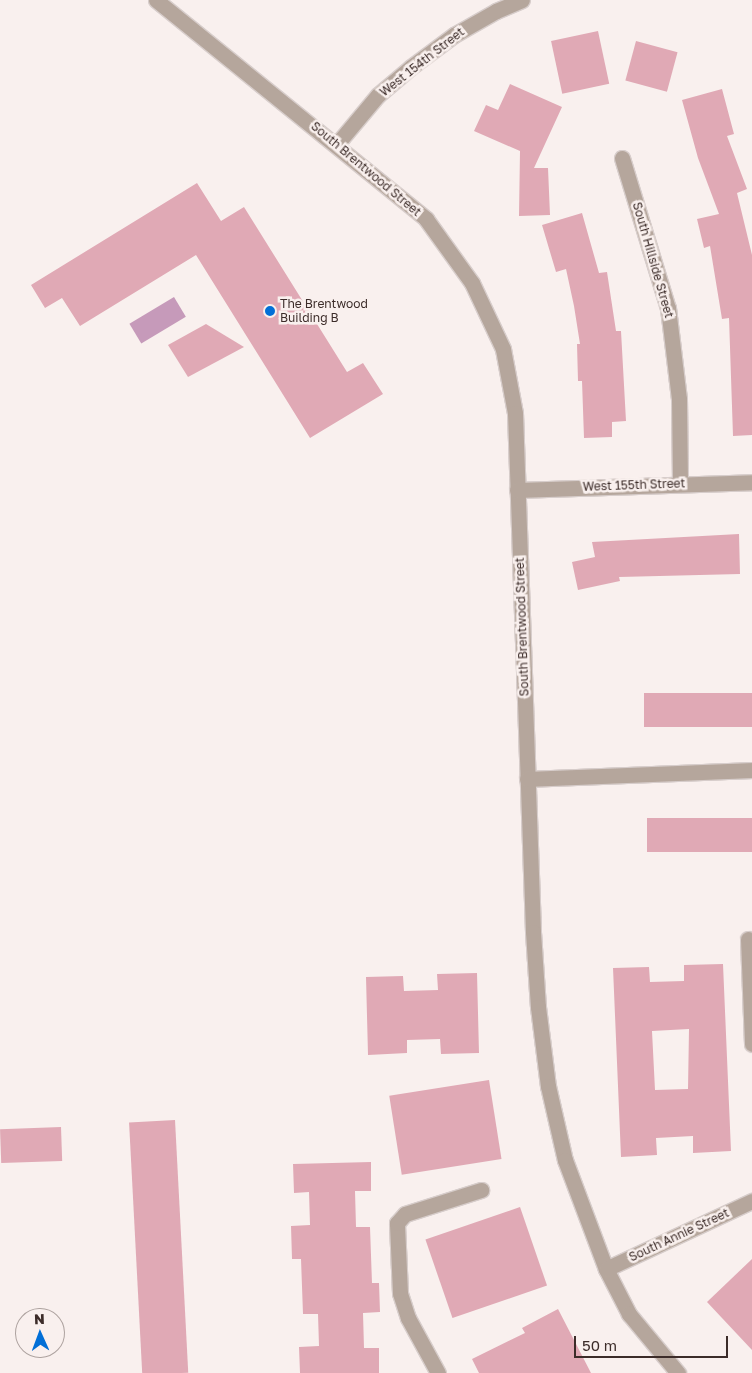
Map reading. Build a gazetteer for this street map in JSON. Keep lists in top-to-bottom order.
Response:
{
  "streets": {
    "street": [
      "West 154th Street",
      "South Brentwood Street",
      "South Hillside Street",
      "West 155th Street",
      "South Annie Street"
    ]
  },
  "crossings": [
    ["West 154th Street", "South Brentwood Street"],
    ["South Brentwood Street", "West 155th Street"],
    ["South Brentwood Street", "South Annie Street"],
    ["South Hillside Street", "West 155th Street"]
  ],
  "places": ["The Brentwood Building B"],
  "scale_bar": "50 m",
  "north": "top"
}
